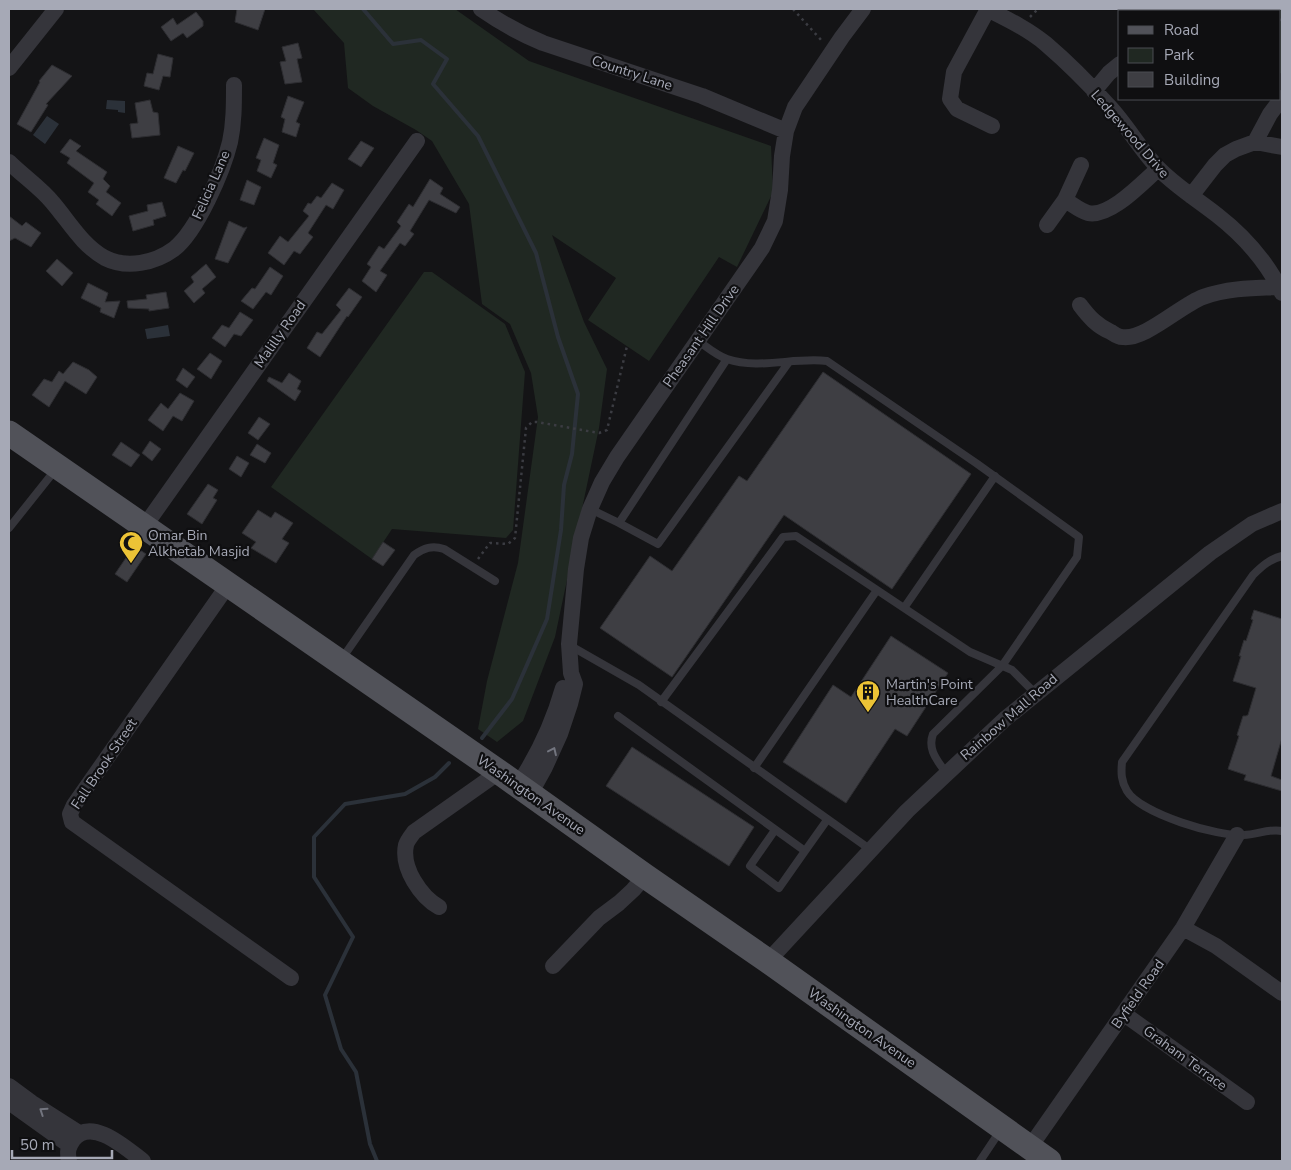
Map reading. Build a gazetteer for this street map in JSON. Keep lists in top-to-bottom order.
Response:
{
  "streets": {
    "main road": ["Washington Avenue"],
    "street": [
      "Country Lane",
      "Ledgewood Drive",
      "Felicia Lane",
      "Malilly Road",
      "Pheasant Hill Drive",
      "Rainbow Mall Road",
      "Fall Brook Street",
      "Byfield Road",
      "Graham Terrace"
    ]
  },
  "crossings": [
    ["Country Lane", "Pheasant Hill Drive"],
    ["Malilly Road", "Washington Avenue"],
    ["Pheasant Hill Drive", "Washington Avenue"],
    ["Rainbow Mall Road", "Washington Avenue"],
    ["Fall Brook Street", "Washington Avenue"],
    ["Washington Avenue", "Byfield Road"],
    ["Byfield Road", "Graham Terrace"]
  ],
  "places": {
    "mosque": ["Omar Bin Alkhetab Masjid"],
    "building": ["Martin's Point HealthCare"]
  },
  "legend": ["Road", "Park", "Building"],
  "scale_bar": "50 m"
}
